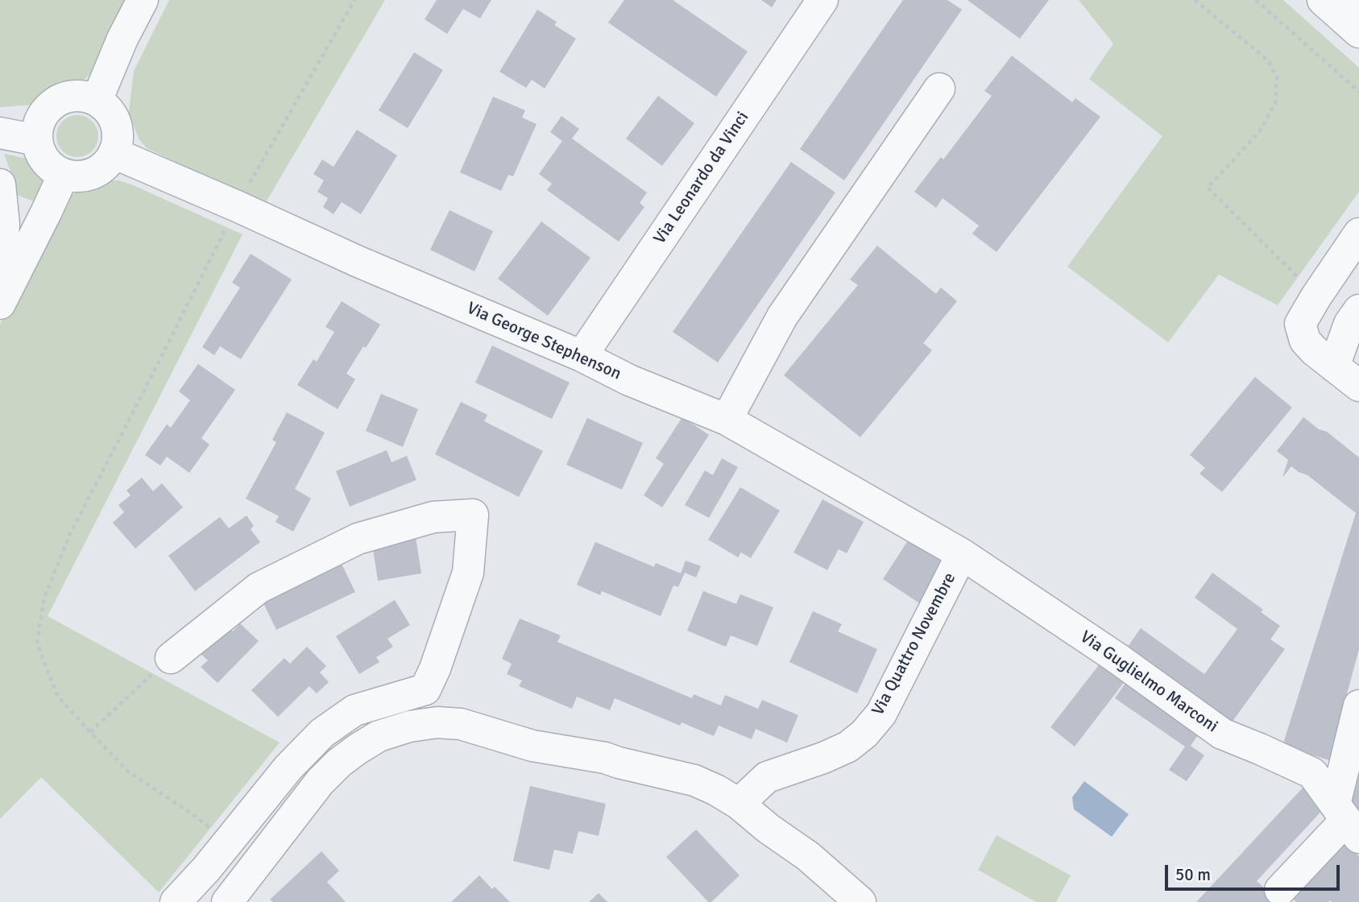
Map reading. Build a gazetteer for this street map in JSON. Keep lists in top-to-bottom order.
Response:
{
  "streets": {
    "street": [
      "Via Leonardo da Vinci",
      "Via George Stephenson",
      "Via Quattro Novembre",
      "Via Guglielmo Marconi"
    ]
  },
  "crossings": [
    ["Via Leonardo da Vinci", "Via George Stephenson"],
    ["Via George Stephenson", "Via Quattro Novembre"],
    ["Via George Stephenson", "Via Guglielmo Marconi"],
    ["Via Quattro Novembre", "Via Guglielmo Marconi"]
  ],
  "scale_bar": "50 m"
}
